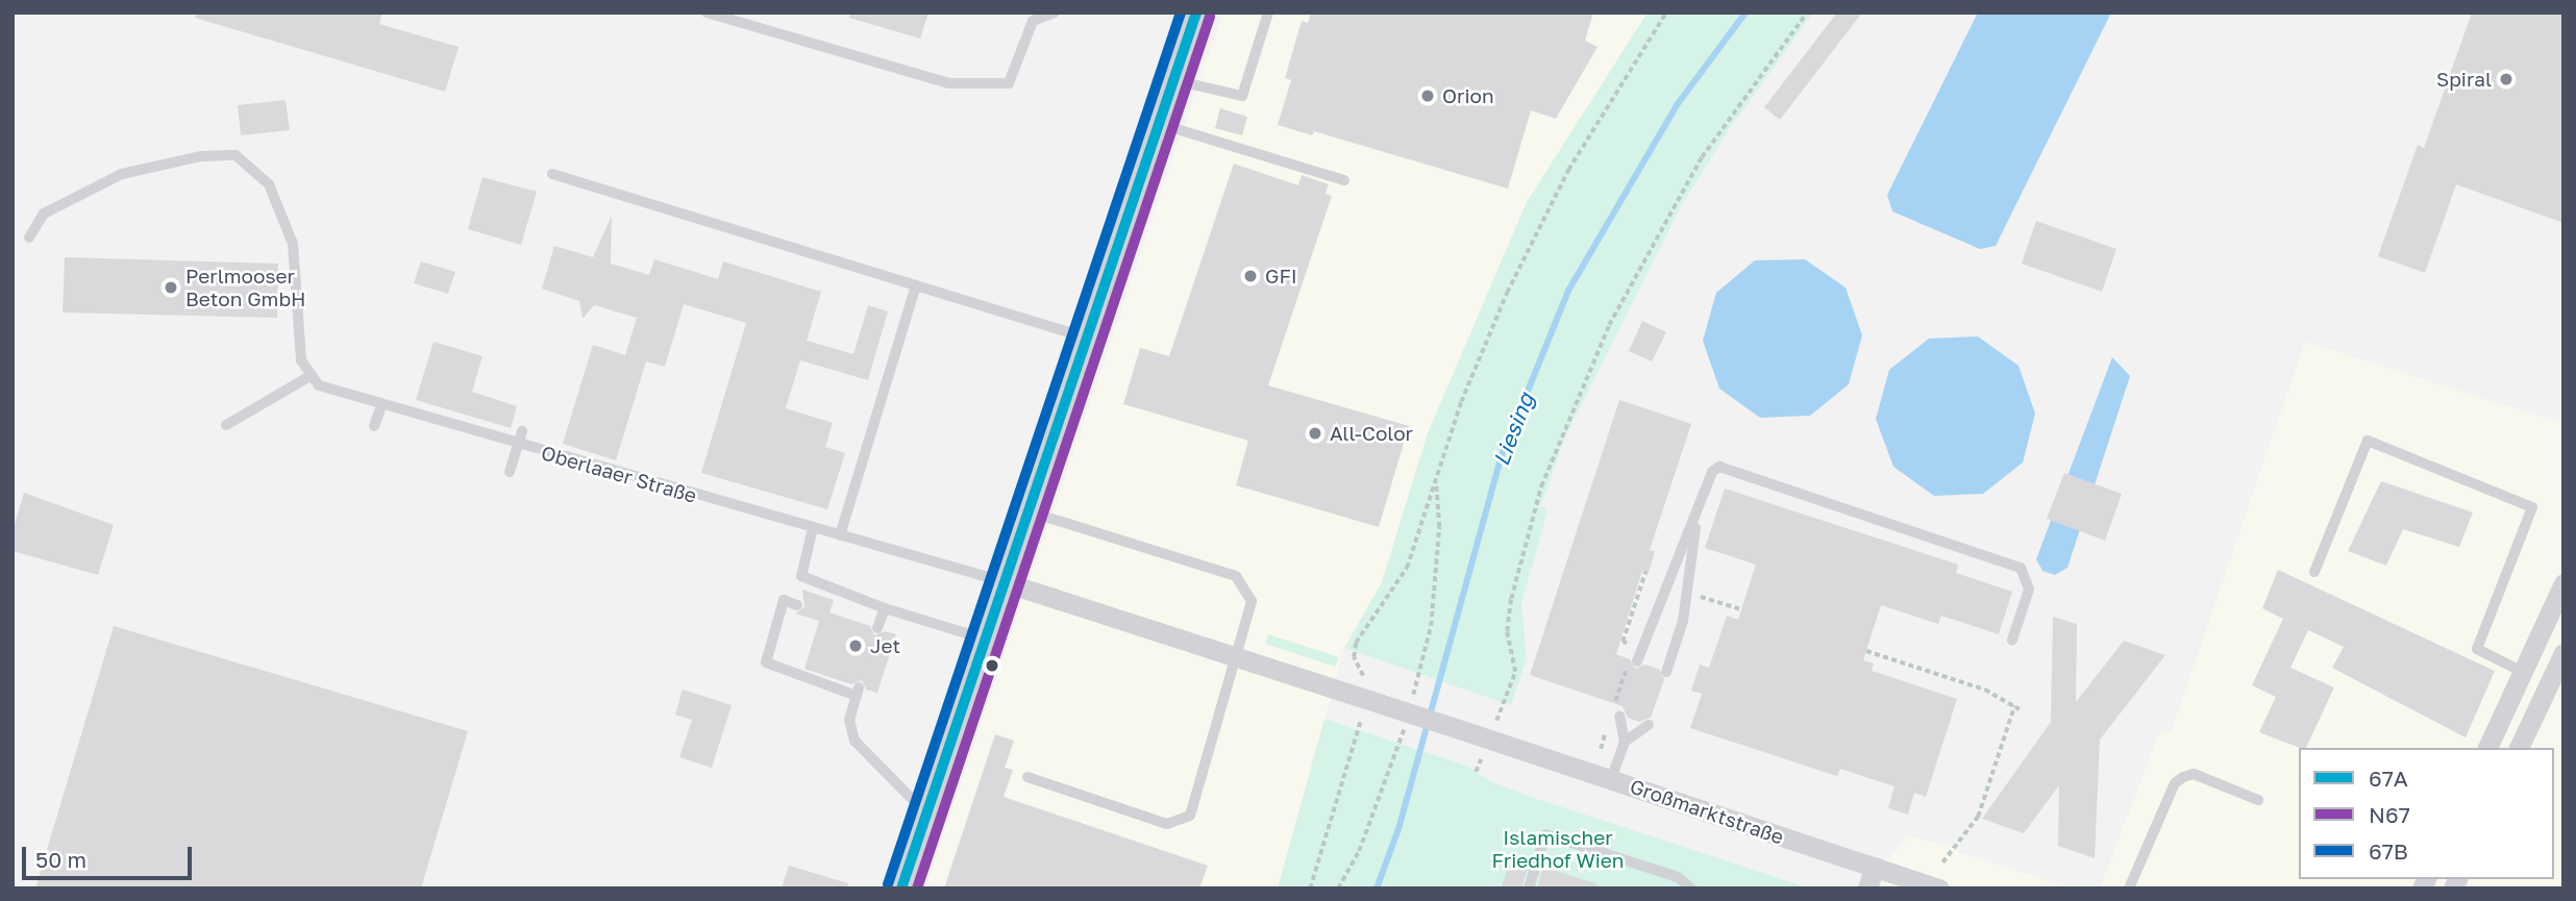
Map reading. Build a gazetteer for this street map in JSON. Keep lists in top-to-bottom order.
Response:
{
  "streets": {
    "street": ["Großmarktstraße"],
    "lane": ["Oberlaaer Straße"]
  },
  "water": ["Liesing"],
  "parks": ["Islamischer Friedhof Wien"],
  "places": [
    "Spiral",
    "Orion",
    "GFI",
    "Perlmooser Beton GmbH",
    "All-Color",
    "Jet"
  ],
  "lines": ["transit line 67A", "transit line 67B", "transit line N67"],
  "legend": ["67A", "N67", "67B"],
  "scale_bar": "50 m"
}
